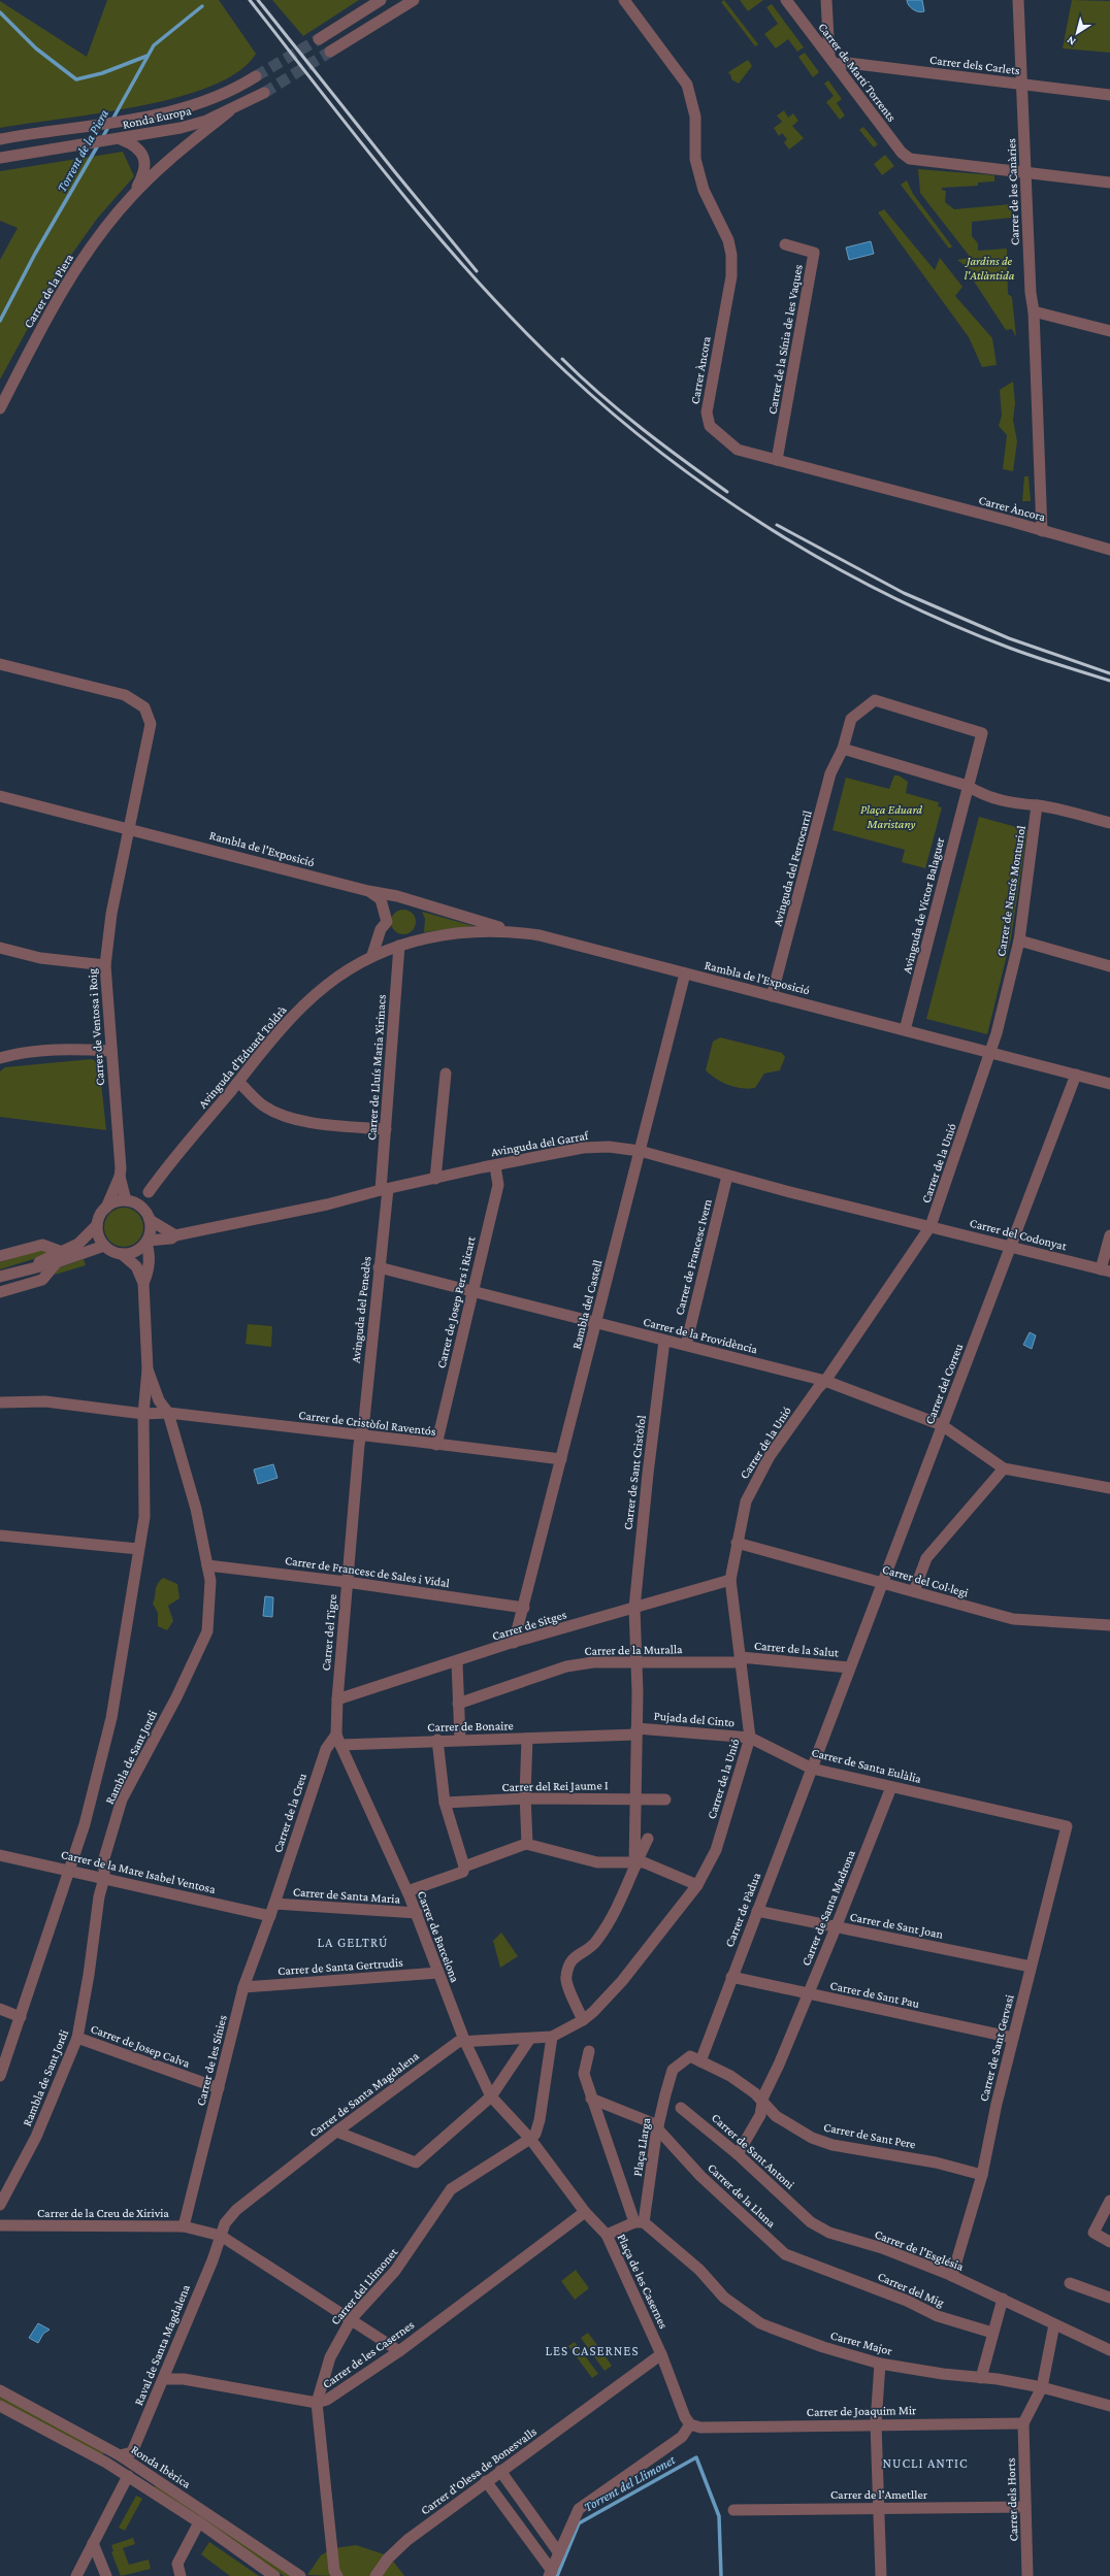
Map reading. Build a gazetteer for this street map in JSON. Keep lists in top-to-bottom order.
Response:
{
  "streets": {
    "street": [
      "Carrer dels Carlets",
      "Carrer de Martí Torrents",
      "Ronda Europa",
      "Carrer de les Canàries",
      "Carrer de la Piera",
      "Carrer de la Sínia de les Vaques",
      "Carrer Àncora",
      "Rambla de l'Exposició",
      "Avinguda del Ferrocarril",
      "Carrer de Narcís Monturiol",
      "Avinguda de Víctor Balaguer",
      "Carrer de Ventosa i Roig",
      "Avinguda d'Eduard Toldrà",
      "Carrer de Lluís Maria Xirinacs",
      "Avinguda del Garraf",
      "Carrer de la Unió",
      "Carrer del Codonyat",
      "Carrer de Francesc Ivern",
      "Carrer de Josep Pers i Ricart",
      "Rambla del Castell",
      "Avinguda del Penedès",
      "Carrer de la Providència",
      "Carrer del Correu",
      "Carrer de Cristòfol Raventós",
      "Carrer de Sant Cristòfol",
      "Carrer de Francesc de Sales i Vidal",
      "Carrer del Col·legi",
      "Carrer de Sitges",
      "Carrer del Tigre",
      "Carrer de la Salut",
      "Carrer de la Muralla",
      "Pujada del Cinto",
      "Carrer de Bonaire",
      "Rambla de Sant Jordi",
      "Carrer de Santa Eulàlia",
      "Carrer del Rei Jaume I",
      "Carrer de la Creu",
      "Carrer de la Mare Isabel Ventosa",
      "Carrer de Santa Maria",
      "Carrer de Santa Madrona",
      "Carrer de Pàdua",
      "Carrer de Sant Joan",
      "Carrer de Barcelona",
      "Carrer de Santa Gertrudis",
      "Carrer de Sant Pau",
      "Carrer de Josep Calva",
      "Carrer de Sant Gervasi",
      "Carrer de les Sínies",
      "Carrer de Santa Magdalena",
      "Carrer de Sant Pere",
      "Plaça Llarga",
      "Carrer de Sant Antoni",
      "Carrer de la Lluna",
      "Carrer de la Creu de Xirivia",
      "Carrer de l'Església",
      "Plaça de les Casernes",
      "Carrer del Llimonet",
      "Carrer del Mig",
      "Carrer Major",
      "Raval de Santa Magdalena",
      "Carrer de les Casernes",
      "Carrer de Joaquim Mir",
      "Ronda Ibèrica",
      "Carrer d'Olesa de Bonesvalls",
      "Carrer de l'Ametller",
      "Carrer dels Horts"
    ]
  },
  "crossings": [
    ["Carrer dels Carlets", "Carrer de Martí Torrents"],
    ["Carrer dels Carlets", "Carrer de les Canàries"],
    ["Carrer de Martí Torrents", "Carrer de les Canàries"],
    ["Ronda Europa", "Carrer de la Piera"],
    ["Carrer de les Canàries", "Carrer Àncora"],
    ["Carrer de la Sínia de les Vaques", "Carrer Àncora"],
    ["Rambla de l'Exposició", "Avinguda del Ferrocarril"],
    ["Rambla de l'Exposició", "Carrer de Narcís Monturiol"],
    ["Rambla de l'Exposició", "Avinguda de Víctor Balaguer"],
    ["Rambla de l'Exposició", "Carrer de Ventosa i Roig"],
    ["Rambla de l'Exposició", "Avinguda d'Eduard Toldrà"],
    ["Rambla de l'Exposició", "Carrer de Lluís Maria Xirinacs"],
    ["Rambla de l'Exposició", "Carrer de la Unió"],
    ["Rambla de l'Exposició", "Rambla del Castell"],
    ["Rambla de l'Exposició", "Carrer del Correu"],
    ["Carrer de Narcís Monturiol", "Carrer de la Unió"],
    ["Carrer de Ventosa i Roig", "Avinguda del Garraf"],
    ["Carrer de Ventosa i Roig", "Rambla de Sant Jordi"],
    ["Avinguda d'Eduard Toldrà", "Carrer de Lluís Maria Xirinacs"],
    ["Carrer de Lluís Maria Xirinacs", "Avinguda del Garraf"],
    ["Carrer de Lluís Maria Xirinacs", "Avinguda del Penedès"],
    ["Avinguda del Garraf", "Carrer de la Unió"],
    ["Avinguda del Garraf", "Carrer del Codonyat"],
    ["Avinguda del Garraf", "Carrer de Francesc Ivern"],
    ["Avinguda del Garraf", "Carrer de Josep Pers i Ricart"],
    ["Avinguda del Garraf", "Rambla del Castell"],
    ["Avinguda del Garraf", "Avinguda del Penedès"],
    ["Avinguda del Garraf", "Rambla de Sant Jordi"],
    ["Carrer de la Unió", "Carrer del Codonyat"],
    ["Carrer de la Unió", "Carrer de la Providència"],
    ["Carrer de la Unió", "Carrer del Col·legi"],
    ["Carrer de la Unió", "Carrer de Sitges"],
    ["Carrer de la Unió", "Carrer de la Salut"],
    ["Carrer de la Unió", "Carrer de la Muralla"],
    ["Carrer de la Unió", "Pujada del Cinto"],
    ["Carrer de la Unió", "Carrer de Santa Eulàlia"],
    ["Carrer del Codonyat", "Carrer del Correu"],
    ["Carrer de Francesc Ivern", "Carrer de la Providència"],
    ["Carrer de Josep Pers i Ricart", "Carrer de la Providència"],
    ["Carrer de Josep Pers i Ricart", "Carrer de Cristòfol Raventós"],
    ["Rambla del Castell", "Carrer de la Providència"],
    ["Rambla del Castell", "Carrer de Cristòfol Raventós"],
    ["Rambla del Castell", "Carrer de Francesc de Sales i Vidal"],
    ["Rambla del Castell", "Carrer de Sitges"],
    ["Avinguda del Penedès", "Carrer de la Providència"],
    ["Avinguda del Penedès", "Carrer de Cristòfol Raventós"],
    ["Avinguda del Penedès", "Carrer del Tigre"],
    ["Carrer de la Providència", "Carrer del Correu"],
    ["Carrer de la Providència", "Carrer de Sant Cristòfol"],
    ["Carrer del Correu", "Carrer del Col·legi"],
    ["Carrer del Correu", "Carrer de la Salut"],
    ["Carrer del Correu", "Carrer de Pàdua"],
    ["Carrer de Cristòfol Raventós", "Carrer del Tigre"],
    ["Carrer de Cristòfol Raventós", "Rambla de Sant Jordi"],
    ["Carrer de Sant Cristòfol", "Carrer de Sitges"],
    ["Carrer de Sant Cristòfol", "Carrer de la Muralla"],
    ["Carrer de Sant Cristòfol", "Pujada del Cinto"],
    ["Carrer de Sant Cristòfol", "Carrer del Rei Jaume I"],
    ["Carrer de Francesc de Sales i Vidal", "Carrer del Tigre"],
    ["Carrer de Francesc de Sales i Vidal", "Rambla de Sant Jordi"],
    ["Carrer de Sitges", "Carrer del Tigre"],
    ["Carrer del Tigre", "Carrer de Bonaire"],
    ["Carrer del Tigre", "Carrer de la Creu"],
    ["Carrer del Tigre", "Carrer de Barcelona"],
    ["Carrer de la Salut", "Carrer de la Muralla"],
    ["Pujada del Cinto", "Carrer de Bonaire"],
    ["Pujada del Cinto", "Carrer de Santa Eulàlia"],
    ["Carrer de Bonaire", "Carrer de la Creu"],
    ["Carrer de Bonaire", "Carrer de Barcelona"],
    ["Rambla de Sant Jordi", "Carrer de la Mare Isabel Ventosa"],
    ["Rambla de Sant Jordi", "Carrer de Josep Calva"],
    ["Carrer de Santa Eulàlia", "Carrer de Santa Madrona"],
    ["Carrer de Santa Eulàlia", "Carrer de Pàdua"],
    ["Carrer de Santa Eulàlia", "Carrer de Sant Gervasi"],
    ["Carrer de la Creu", "Carrer de Santa Maria"],
    ["Carrer de la Creu", "Carrer de Barcelona"],
    ["Carrer de la Creu", "Carrer de les Sínies"],
    ["Carrer de la Mare Isabel Ventosa", "Carrer de les Sínies"],
    ["Carrer de Santa Maria", "Carrer de Barcelona"],
    ["Carrer de Santa Maria", "Carrer de les Sínies"],
    ["Carrer de Santa Madrona", "Carrer de Sant Joan"],
    ["Carrer de Santa Madrona", "Carrer de Sant Pau"],
    ["Carrer de Santa Madrona", "Carrer de Sant Pere"],
    ["Carrer de Santa Madrona", "Carrer de Sant Antoni"],
    ["Carrer de Pàdua", "Carrer de Sant Joan"],
    ["Carrer de Pàdua", "Carrer de Sant Pau"],
    ["Carrer de Pàdua", "Carrer de Sant Pere"],
    ["Carrer de Pàdua", "Plaça Llarga"],
    ["Carrer de Sant Joan", "Carrer de Sant Gervasi"],
    ["Carrer de Barcelona", "Carrer de Santa Gertrudis"],
    ["Carrer de Barcelona", "Carrer de Santa Magdalena"],
    ["Carrer de Barcelona", "Plaça de les Casernes"],
    ["Carrer de Barcelona", "Carrer del Llimonet"],
    ["Carrer de Santa Gertrudis", "Carrer de les Sínies"],
    ["Carrer de Sant Pau", "Carrer de Sant Gervasi"],
    ["Carrer de Josep Calva", "Carrer de les Sínies"],
    ["Carrer de Sant Gervasi", "Carrer de Sant Pere"],
    ["Carrer de Sant Gervasi", "Carrer de l'Església"],
    ["Carrer de les Sínies", "Carrer de la Creu de Xirivia"],
    ["Carrer de Santa Magdalena", "Carrer de la Creu de Xirivia"],
    ["Carrer de Santa Magdalena", "Raval de Santa Magdalena"],
    ["Carrer de Sant Pere", "Plaça Llarga"],
    ["Plaça Llarga", "Carrer de Sant Antoni"],
    ["Plaça Llarga", "Carrer de la Lluna"],
    ["Plaça Llarga", "Carrer Major"],
    ["Carrer de Sant Antoni", "Carrer de l'Església"],
    ["Carrer de la Lluna", "Carrer del Mig"],
    ["Carrer de la Creu de Xirivia", "Carrer del Llimonet"],
    ["Carrer de la Creu de Xirivia", "Raval de Santa Magdalena"],
    ["Carrer de la Creu de Xirivia", "Carrer de les Casernes"],
    ["Plaça de les Casernes", "Carrer del Llimonet"],
    ["Plaça de les Casernes", "Carrer de les Casernes"],
    ["Plaça de les Casernes", "Carrer de Joaquim Mir"],
    ["Plaça de les Casernes", "Carrer d'Olesa de Bonesvalls"],
    ["Carrer del Llimonet", "Carrer de les Casernes"],
    ["Raval de Santa Magdalena", "Carrer de les Casernes"],
    ["Raval de Santa Magdalena", "Ronda Ibèrica"],
    ["Carrer de Joaquim Mir", "Carrer dels Horts"],
    ["Carrer de l'Ametller", "Carrer dels Horts"]
  ],
  "districts": ["LA GELTRÚ", "LES CASERNES", "NUCLI ANTIC"],
  "water": ["Torrent de la Piera", "Torrent del Llimonet"],
  "parks": ["Jardins de l'Atlàntida", "Plaça Eduard Maristany"],
  "north": "bottom left"
}
